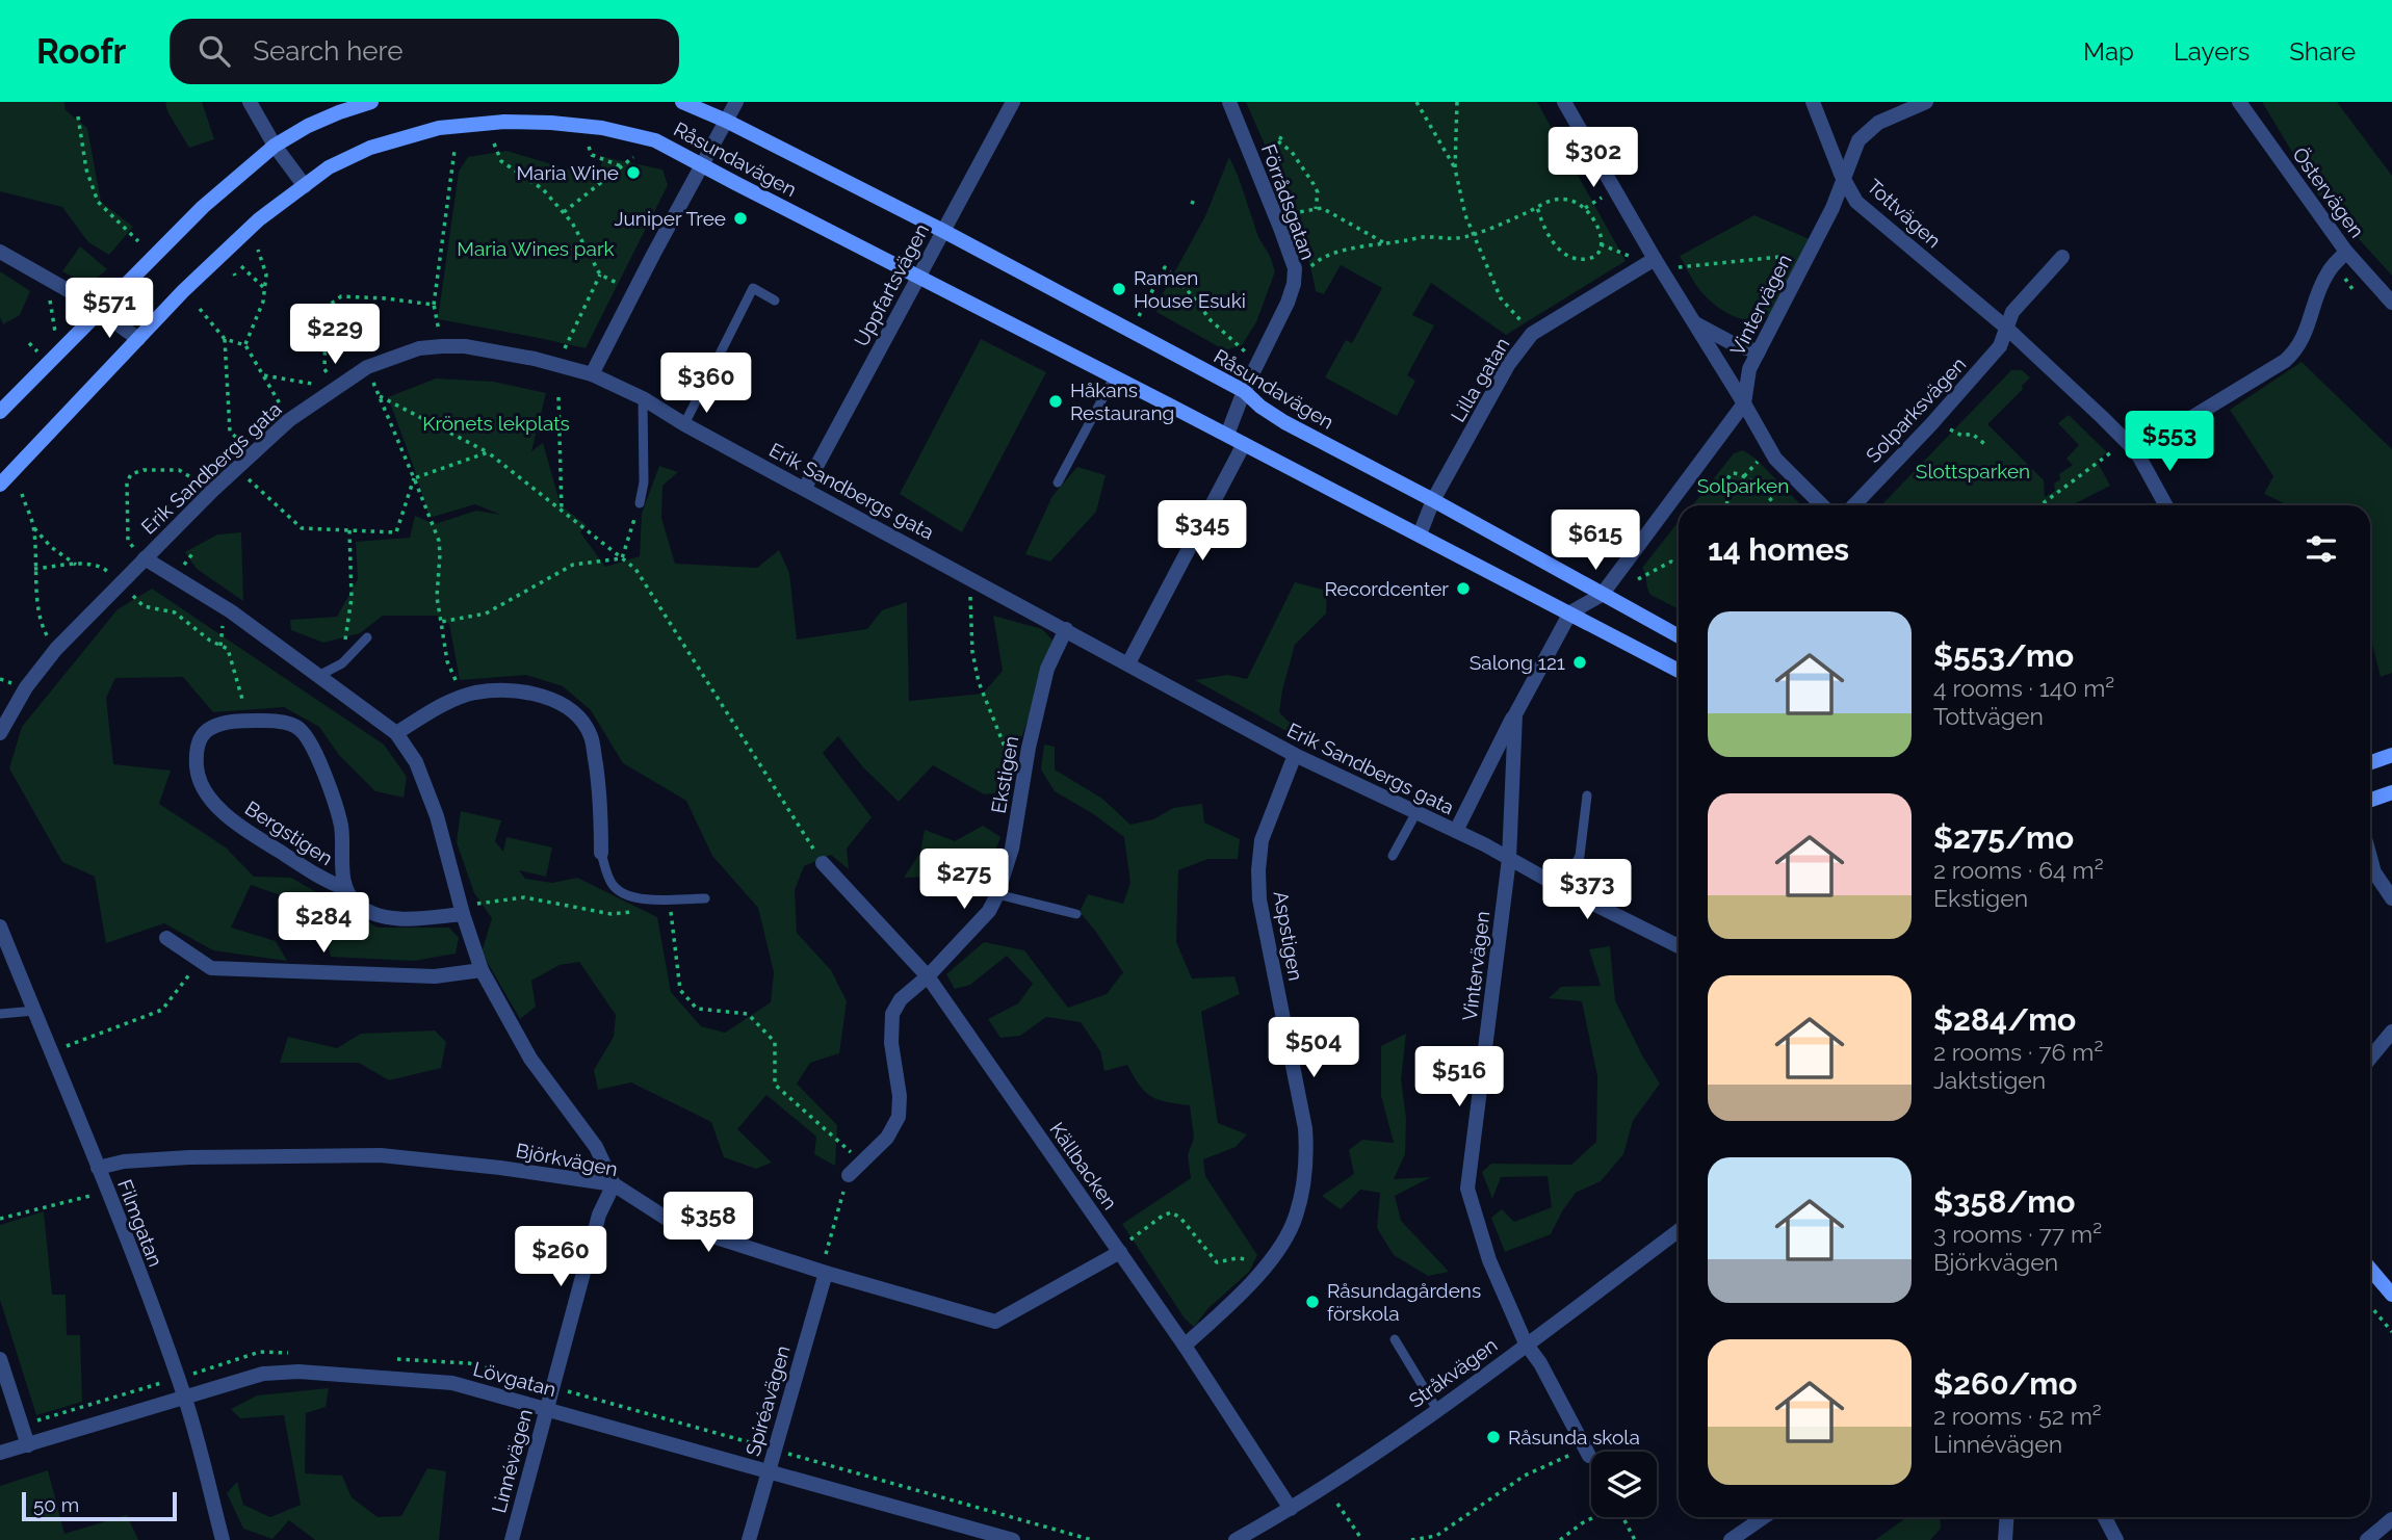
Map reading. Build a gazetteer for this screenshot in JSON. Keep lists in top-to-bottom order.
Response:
{
  "streets": {
    "street": [
      "Råsundavägen",
      "Östervägen",
      "Förrådsgatan",
      "Tottvägen",
      "Uppfartsvägen",
      "Vintervägen",
      "Lilla gatan",
      "Solparksvägen",
      "Erik Sandbergs gata",
      "Ekstigen",
      "Bergstigen",
      "Aspstigen",
      "Björkvägen",
      "Källbacken",
      "Filmgatan",
      "Stråkvägen",
      "Lövgatan",
      "Spiréavägen",
      "Linnévägen"
    ]
  },
  "crossings": [
    ["Råsundavägen", "Förrådsgatan"],
    ["Råsundavägen", "Uppfartsvägen"],
    ["Råsundavägen", "Vintervägen"],
    ["Råsundavägen", "Lilla gatan"],
    ["Tottvägen", "Vintervägen"],
    ["Tottvägen", "Solparksvägen"],
    ["Uppfartsvägen", "Erik Sandbergs gata"],
    ["Vintervägen", "Erik Sandbergs gata"],
    ["Vintervägen", "Stråkvägen"],
    ["Erik Sandbergs gata", "Ekstigen"],
    ["Erik Sandbergs gata", "Aspstigen"],
    ["Ekstigen", "Källbacken"],
    ["Aspstigen", "Källbacken"],
    ["Björkvägen", "Källbacken"],
    ["Björkvägen", "Filmgatan"],
    ["Björkvägen", "Spiréavägen"],
    ["Björkvägen", "Linnévägen"],
    ["Källbacken", "Stråkvägen"],
    ["Filmgatan", "Lövgatan"],
    ["Lövgatan", "Spiréavägen"],
    ["Lövgatan", "Linnévägen"]
  ],
  "parks": [
    "Maria Wines park",
    "Krönets lekplats",
    "Slottsparken",
    "Solparken"
  ],
  "places": [
    "Maria Wine",
    "Juniper Tree",
    "Ramen House Esuki",
    "Håkans Restaurang",
    "Recordcenter",
    "Salong 121",
    "Råsundagårdens förskola",
    "Råsunda skola"
  ],
  "scale_bar": "50 m",
  "page": {
    "header": "Roofr",
    "search": "Search here",
    "nav": ["Map", "Layers", "Share"],
    "price": [
      "$302",
      "$571",
      "$229",
      "$360",
      "$553",
      "$345",
      "$615",
      "$275",
      "$373",
      "$284",
      "$504",
      "$516",
      "$358",
      "$260"
    ],
    "heading": "14 homes",
    "list": [
      {
        "name": "$553/mo",
        "note": "4 rooms · 140 m² · Tottvägen"
      },
      {
        "name": "$275/mo",
        "note": "2 rooms · 64 m² · Ekstigen"
      },
      {
        "name": "$284/mo",
        "note": "2 rooms · 76 m² · Jaktstigen"
      },
      {
        "name": "$358/mo",
        "note": "3 rooms · 77 m² · Björkvägen"
      },
      {
        "name": "$260/mo",
        "note": "2 rooms · 52 m² · Linnévägen"
      }
    ],
    "scale": "50 m"
  }
}
